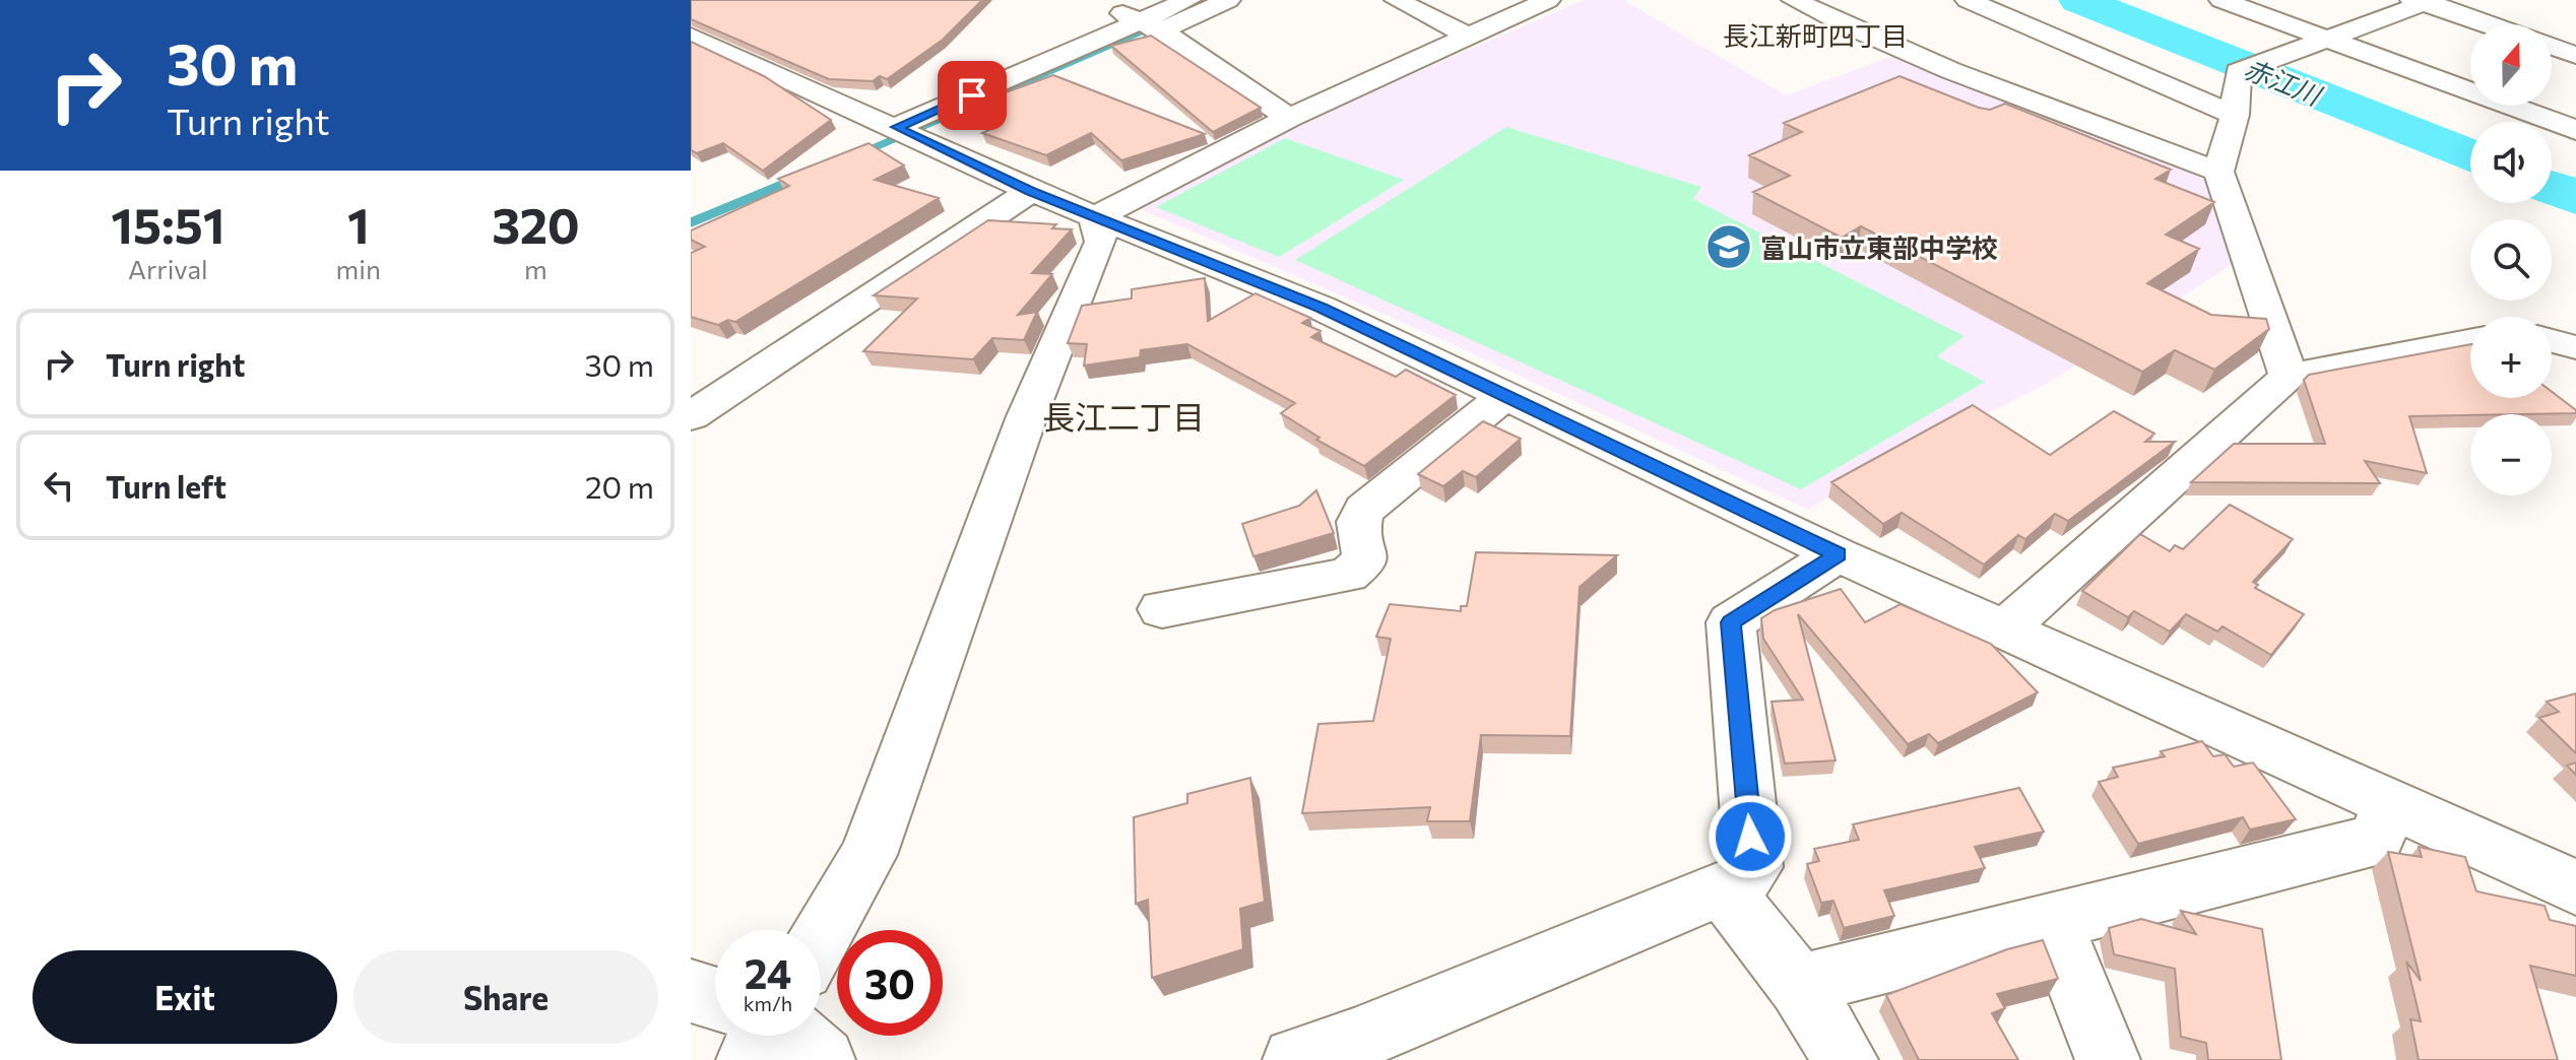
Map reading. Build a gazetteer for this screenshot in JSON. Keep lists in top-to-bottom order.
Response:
{
  "districts": ["長江新町四丁目", "長江二丁目"],
  "water": ["赤江川"],
  "places": {
    "school or university": ["富山市立東部中学校"]
  },
  "north": "top",
  "page": {
    "turn": ["30 m", "Turn right"],
    "map_buttons": ["+", "−"],
    "eta": [
      "15:51",
      "Arrival",
      "1",
      "min",
      "320",
      "m"
    ],
    "list": [
      {
        "name": "Turn right",
        "value": "30 m"
      },
      {
        "name": "Turn left",
        "value": "20 m"
      }
    ],
    "speed": "24 km/h",
    "limit": "30",
    "buttons": ["Exit", "Share"]
  }
}
